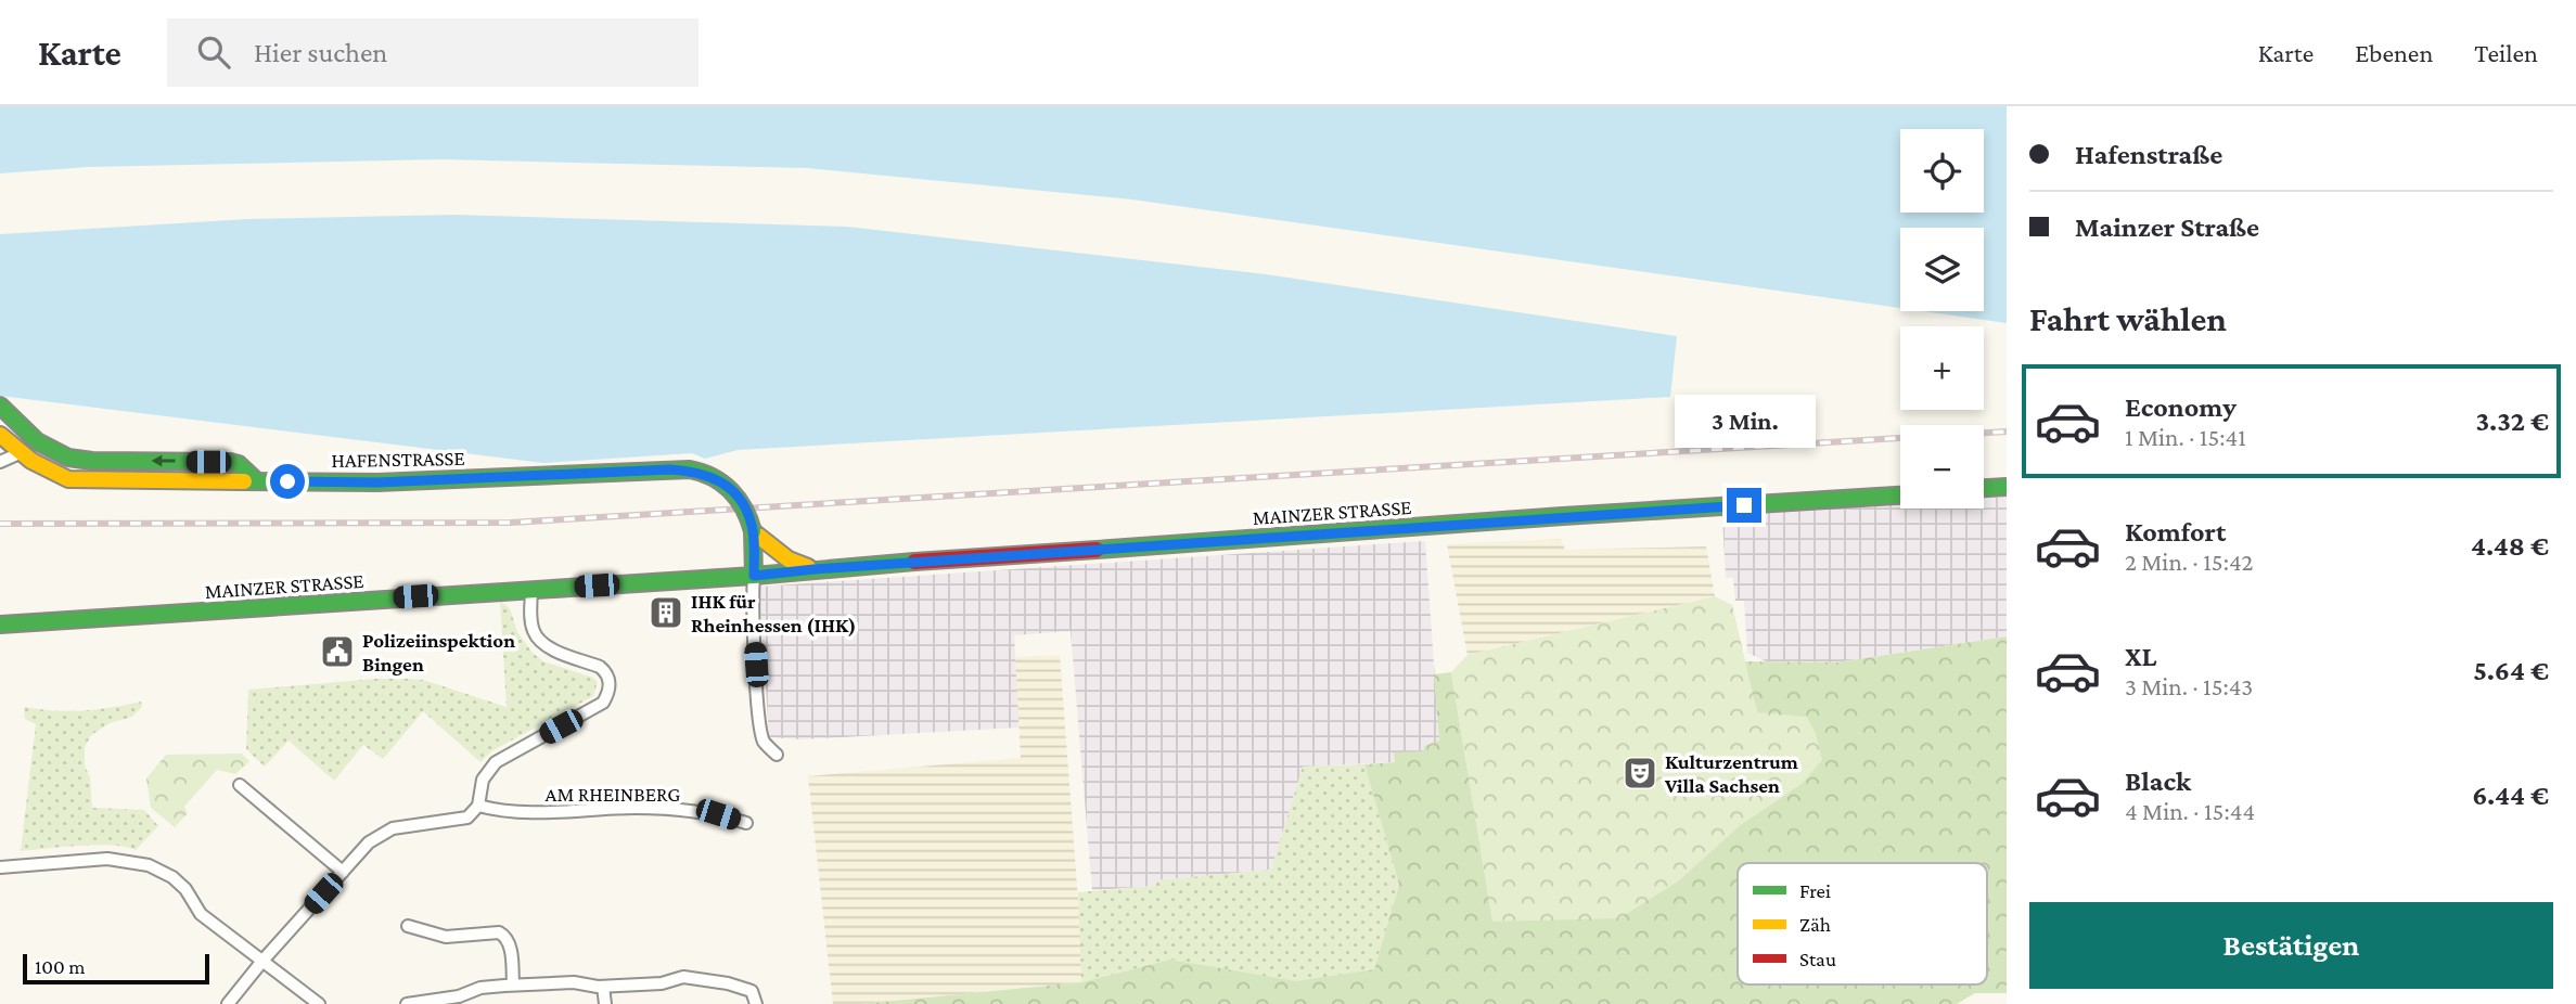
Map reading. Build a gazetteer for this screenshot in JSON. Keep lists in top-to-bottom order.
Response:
{
  "streets": {
    "main road": ["HAFENSTRASSE", "MAINZER STRASSE"],
    "street": ["AM RHEINBERG"]
  },
  "crossings": [
    ["HAFENSTRASSE", "MAINZER STRASSE"]
  ],
  "places": {
    "building": ["IHK für Rheinhessen (IHK)"],
    "public building": ["Polizeiinspektion Bingen"],
    "theatre": ["Kulturzentrum Villa Sachsen"]
  },
  "legend": ["Frei", "Zäh", "Stau"],
  "scale_bar": "100 m",
  "page": {
    "header": "Karte",
    "search": "Hier suchen",
    "nav": ["Karte", "Ebenen", "Teilen"],
    "banner": ["Hafenstraße", "Mainzer Straße"],
    "map_buttons": ["+", "−"],
    "heading": "Fahrt wählen",
    "list": [
      {
        "name": "Economy",
        "note": "1 Min. · 15:41",
        "value": "3.32 €"
      },
      {
        "name": "Komfort",
        "note": "2 Min. · 15:42",
        "value": "4.48 €"
      },
      {
        "name": "XL",
        "note": "3 Min. · 15:43",
        "value": "5.64 €"
      },
      {
        "name": "Black",
        "note": "4 Min. · 15:44",
        "value": "6.44 €"
      }
    ],
    "bubble": "3 Min.",
    "buttons": "Bestätigen",
    "scale": "100 m"
  }
}
